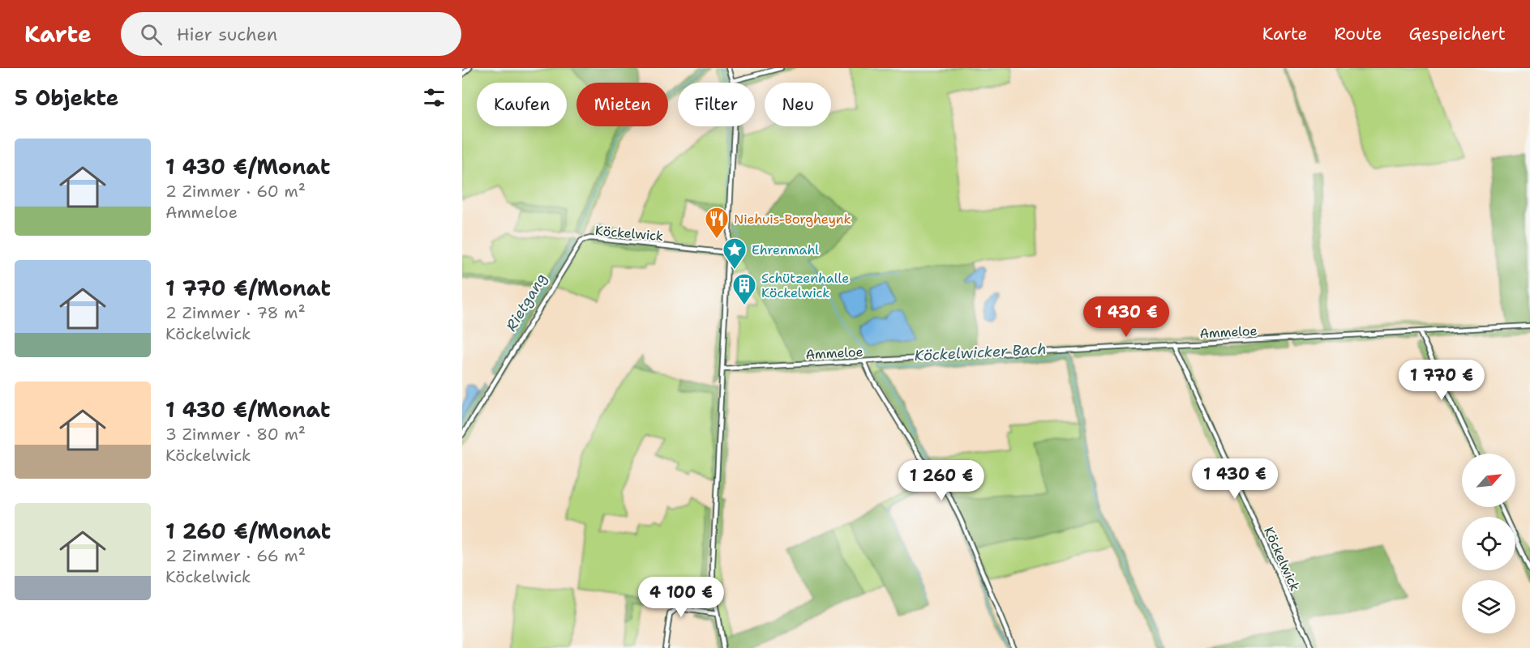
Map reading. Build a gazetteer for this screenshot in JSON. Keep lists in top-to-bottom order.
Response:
{
  "streets": {
    "street": ["Köckelwick", "Ammeloe"]
  },
  "crossings": [
    ["Köckelwick", "Ammeloe"]
  ],
  "water": ["Rietgang", "Köckelwicker Bach"],
  "places": {
    "restaurant": ["Niehuis-Borgheynk"],
    "place": ["Ehrenmahl"],
    "building": ["Schützenhalle Köckelwick"]
  },
  "north": "top right",
  "page": {
    "header": "Karte",
    "search": "Hier suchen",
    "nav": ["Karte", "Route", "Gespeichert"],
    "heading": "5 Objekte",
    "chip": [
      "Kaufen",
      "Mieten",
      "Filter",
      "Neu"
    ],
    "list": [
      {
        "name": "1 430 €/Monat",
        "note": "2 Zimmer · 60 m² · Ammeloe"
      },
      {
        "name": "1 770 €/Monat",
        "note": "2 Zimmer · 78 m² · Köckelwick"
      },
      {
        "name": "1 430 €/Monat",
        "note": "3 Zimmer · 80 m² · Köckelwick"
      },
      {
        "name": "1 260 €/Monat",
        "note": "2 Zimmer · 66 m² · Köckelwick"
      }
    ],
    "price": [
      "1 430 €",
      "1 770 €",
      "1 430 €",
      "1 260 €",
      "4 100 €"
    ]
  }
}
